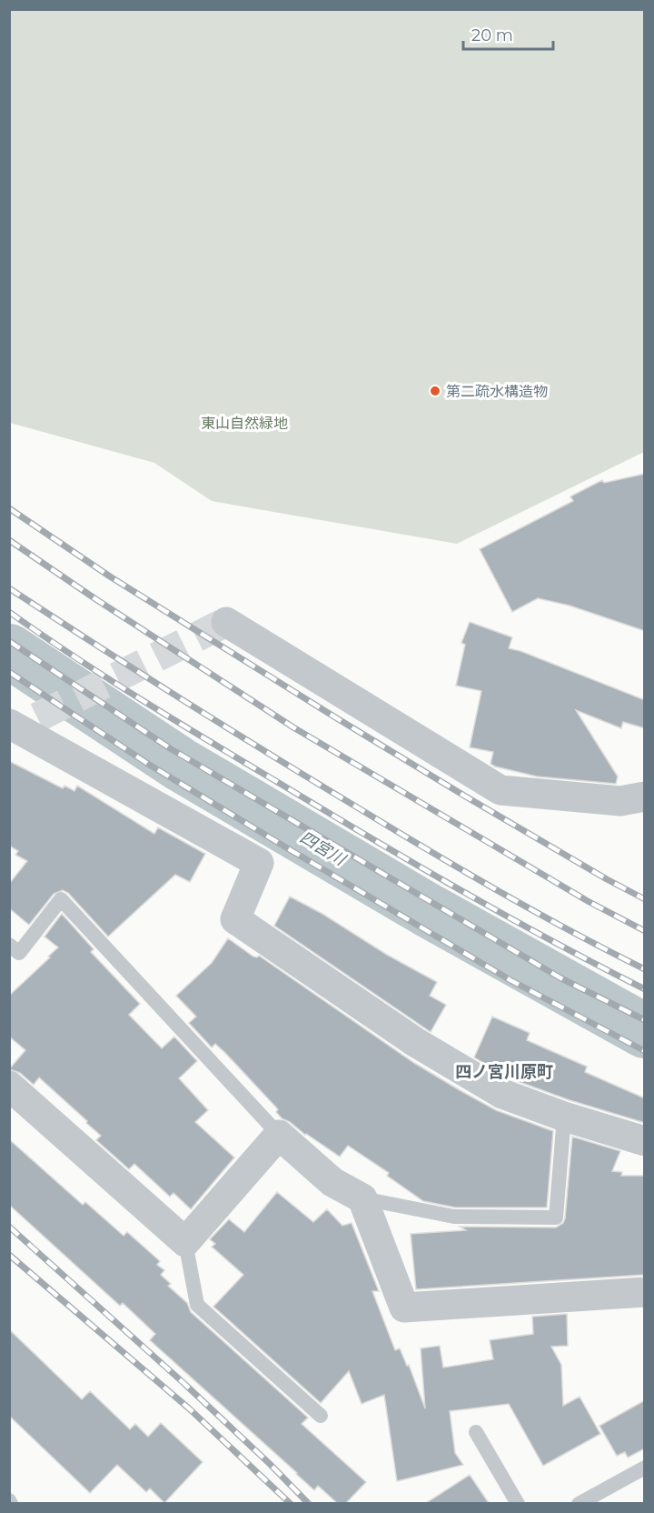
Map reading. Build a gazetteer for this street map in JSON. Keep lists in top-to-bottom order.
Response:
{
  "districts": ["四ノ宮川原町"],
  "water": ["四宮川"],
  "parks": ["東山自然緑地"],
  "places": ["第二疏水構造物"],
  "scale_bar": "20 m"
}
